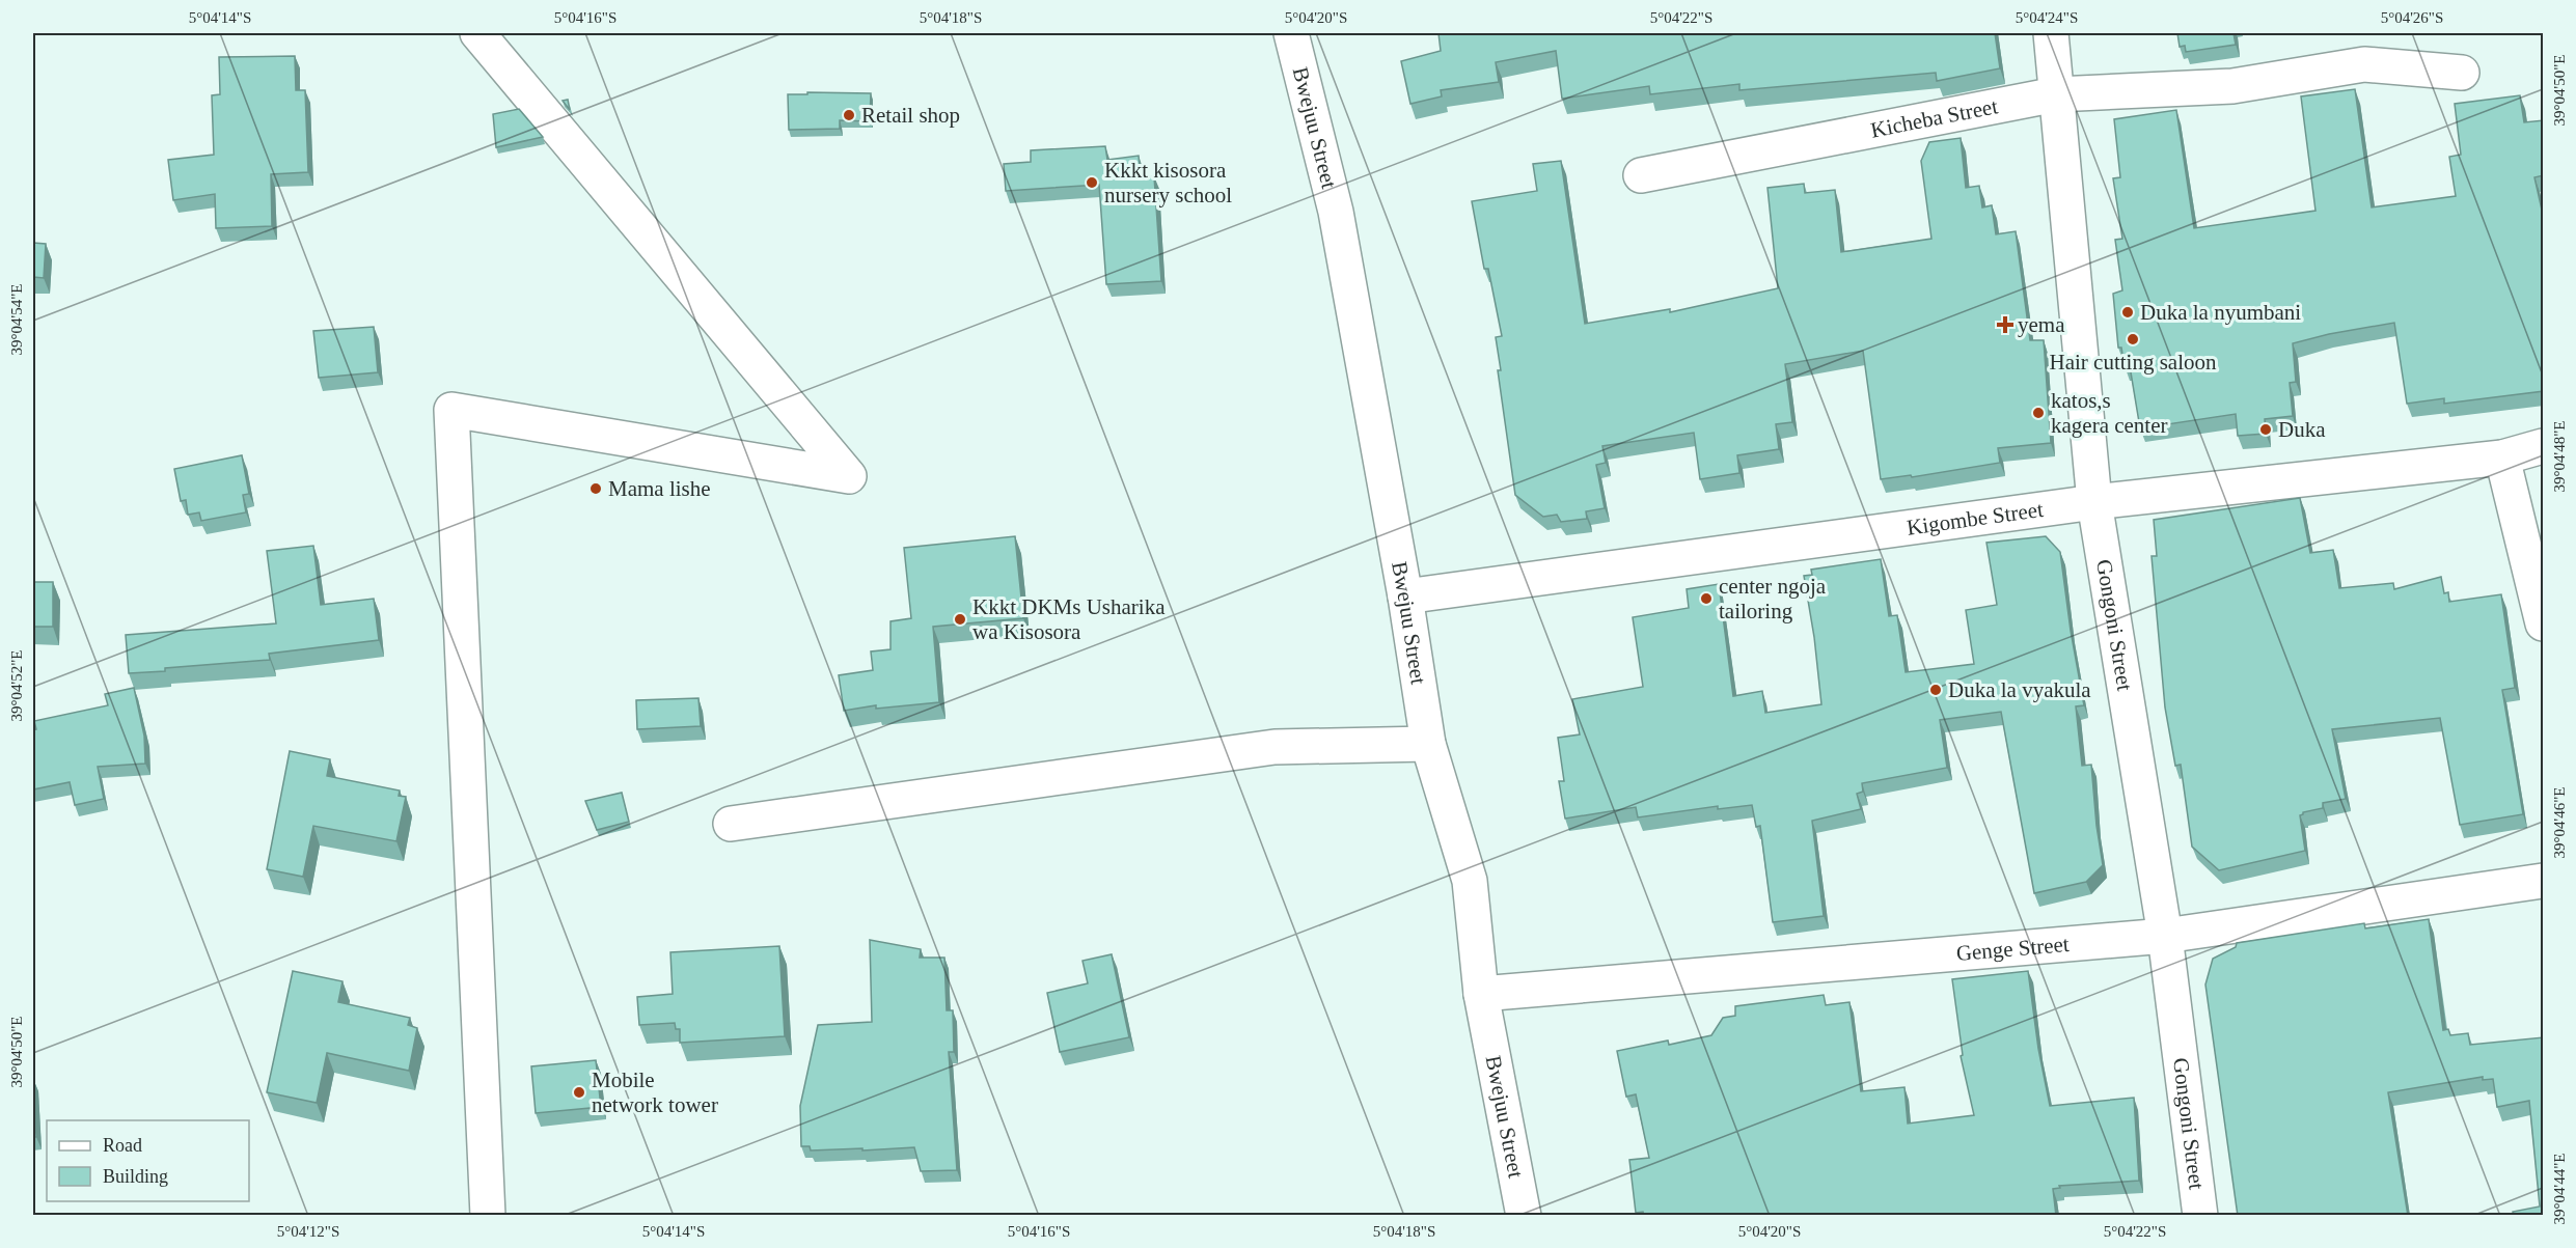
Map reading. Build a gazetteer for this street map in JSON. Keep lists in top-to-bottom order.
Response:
{
  "streets": {
    "street": [
      "Kicheba Street",
      "Bwejuu Street",
      "Kigombe Street",
      "Gongoni Street",
      "Genge Street"
    ]
  },
  "crossings": [
    ["Kicheba Street", "Gongoni Street"],
    ["Bwejuu Street", "Kigombe Street"],
    ["Bwejuu Street", "Genge Street"],
    ["Kigombe Street", "Gongoni Street"],
    ["Gongoni Street", "Genge Street"]
  ],
  "places": {
    "other": [
      "Retail shop",
      "Kkkt kisosora nursery school",
      "Duka la nyumbani",
      "Hair cutting saloon",
      "katos,s kagera center",
      "Duka",
      "Mama lishe",
      "center ngoja tailoring",
      "Kkkt DKMs Usharika wa Kisosora",
      "Duka la vyakula",
      "Mobile network tower"
    ],
    "health": ["yema"]
  },
  "legend": ["Road", "Building"],
  "coordinates": [
    "5°04'14\"S",
    "5°04'16\"S",
    "5°04'18\"S",
    "5°04'20\"S",
    "5°04'22\"S",
    "5°04'24\"S",
    "5°04'26\"S",
    "39°04'50\"E",
    "39°04'54\"E",
    "39°04'48\"E",
    "39°04'52\"E",
    "39°04'46\"E",
    "39°04'44\"E",
    "5°04'12\"S"
  ]
}
